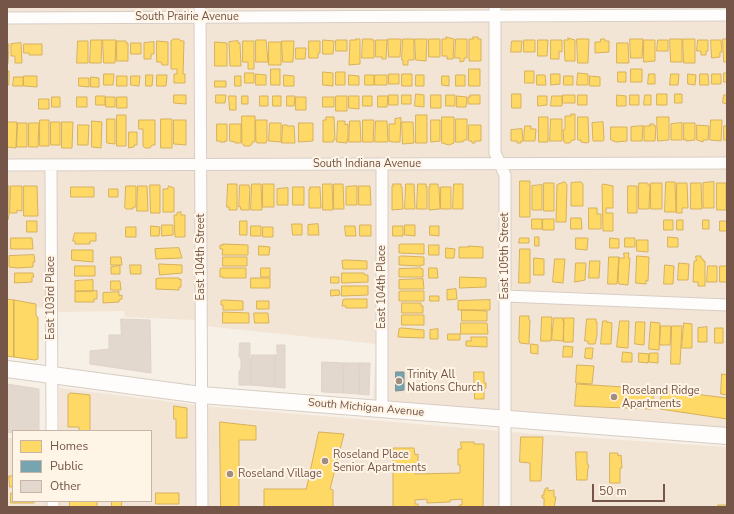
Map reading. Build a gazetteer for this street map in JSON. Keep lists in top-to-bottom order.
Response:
{
  "streets": {
    "main road": ["South Michigan Avenue"],
    "street": [
      "South Prairie Avenue",
      "South Indiana Avenue",
      "East 105th Street",
      "East 104th Street",
      "East 104th Place",
      "East 103rd Place"
    ]
  },
  "crossings": [
    ["South Prairie Avenue", "East 105th Street"],
    ["South Prairie Avenue", "East 104th Street"],
    ["South Indiana Avenue", "East 105th Street"],
    ["South Indiana Avenue", "East 104th Street"],
    ["South Indiana Avenue", "East 104th Place"],
    ["South Indiana Avenue", "East 103rd Place"],
    ["East 105th Street", "South Michigan Avenue"],
    ["East 104th Street", "South Michigan Avenue"],
    ["East 104th Place", "South Michigan Avenue"],
    ["East 103rd Place", "South Michigan Avenue"]
  ],
  "places": [
    "Trinity All Nations Church",
    "Roseland Ridge Apartments",
    "Roseland Place Senior Apartments",
    "Roseland Village"
  ],
  "legend": ["Homes", "Public", "Other"],
  "scale_bar": "50 m"
}
